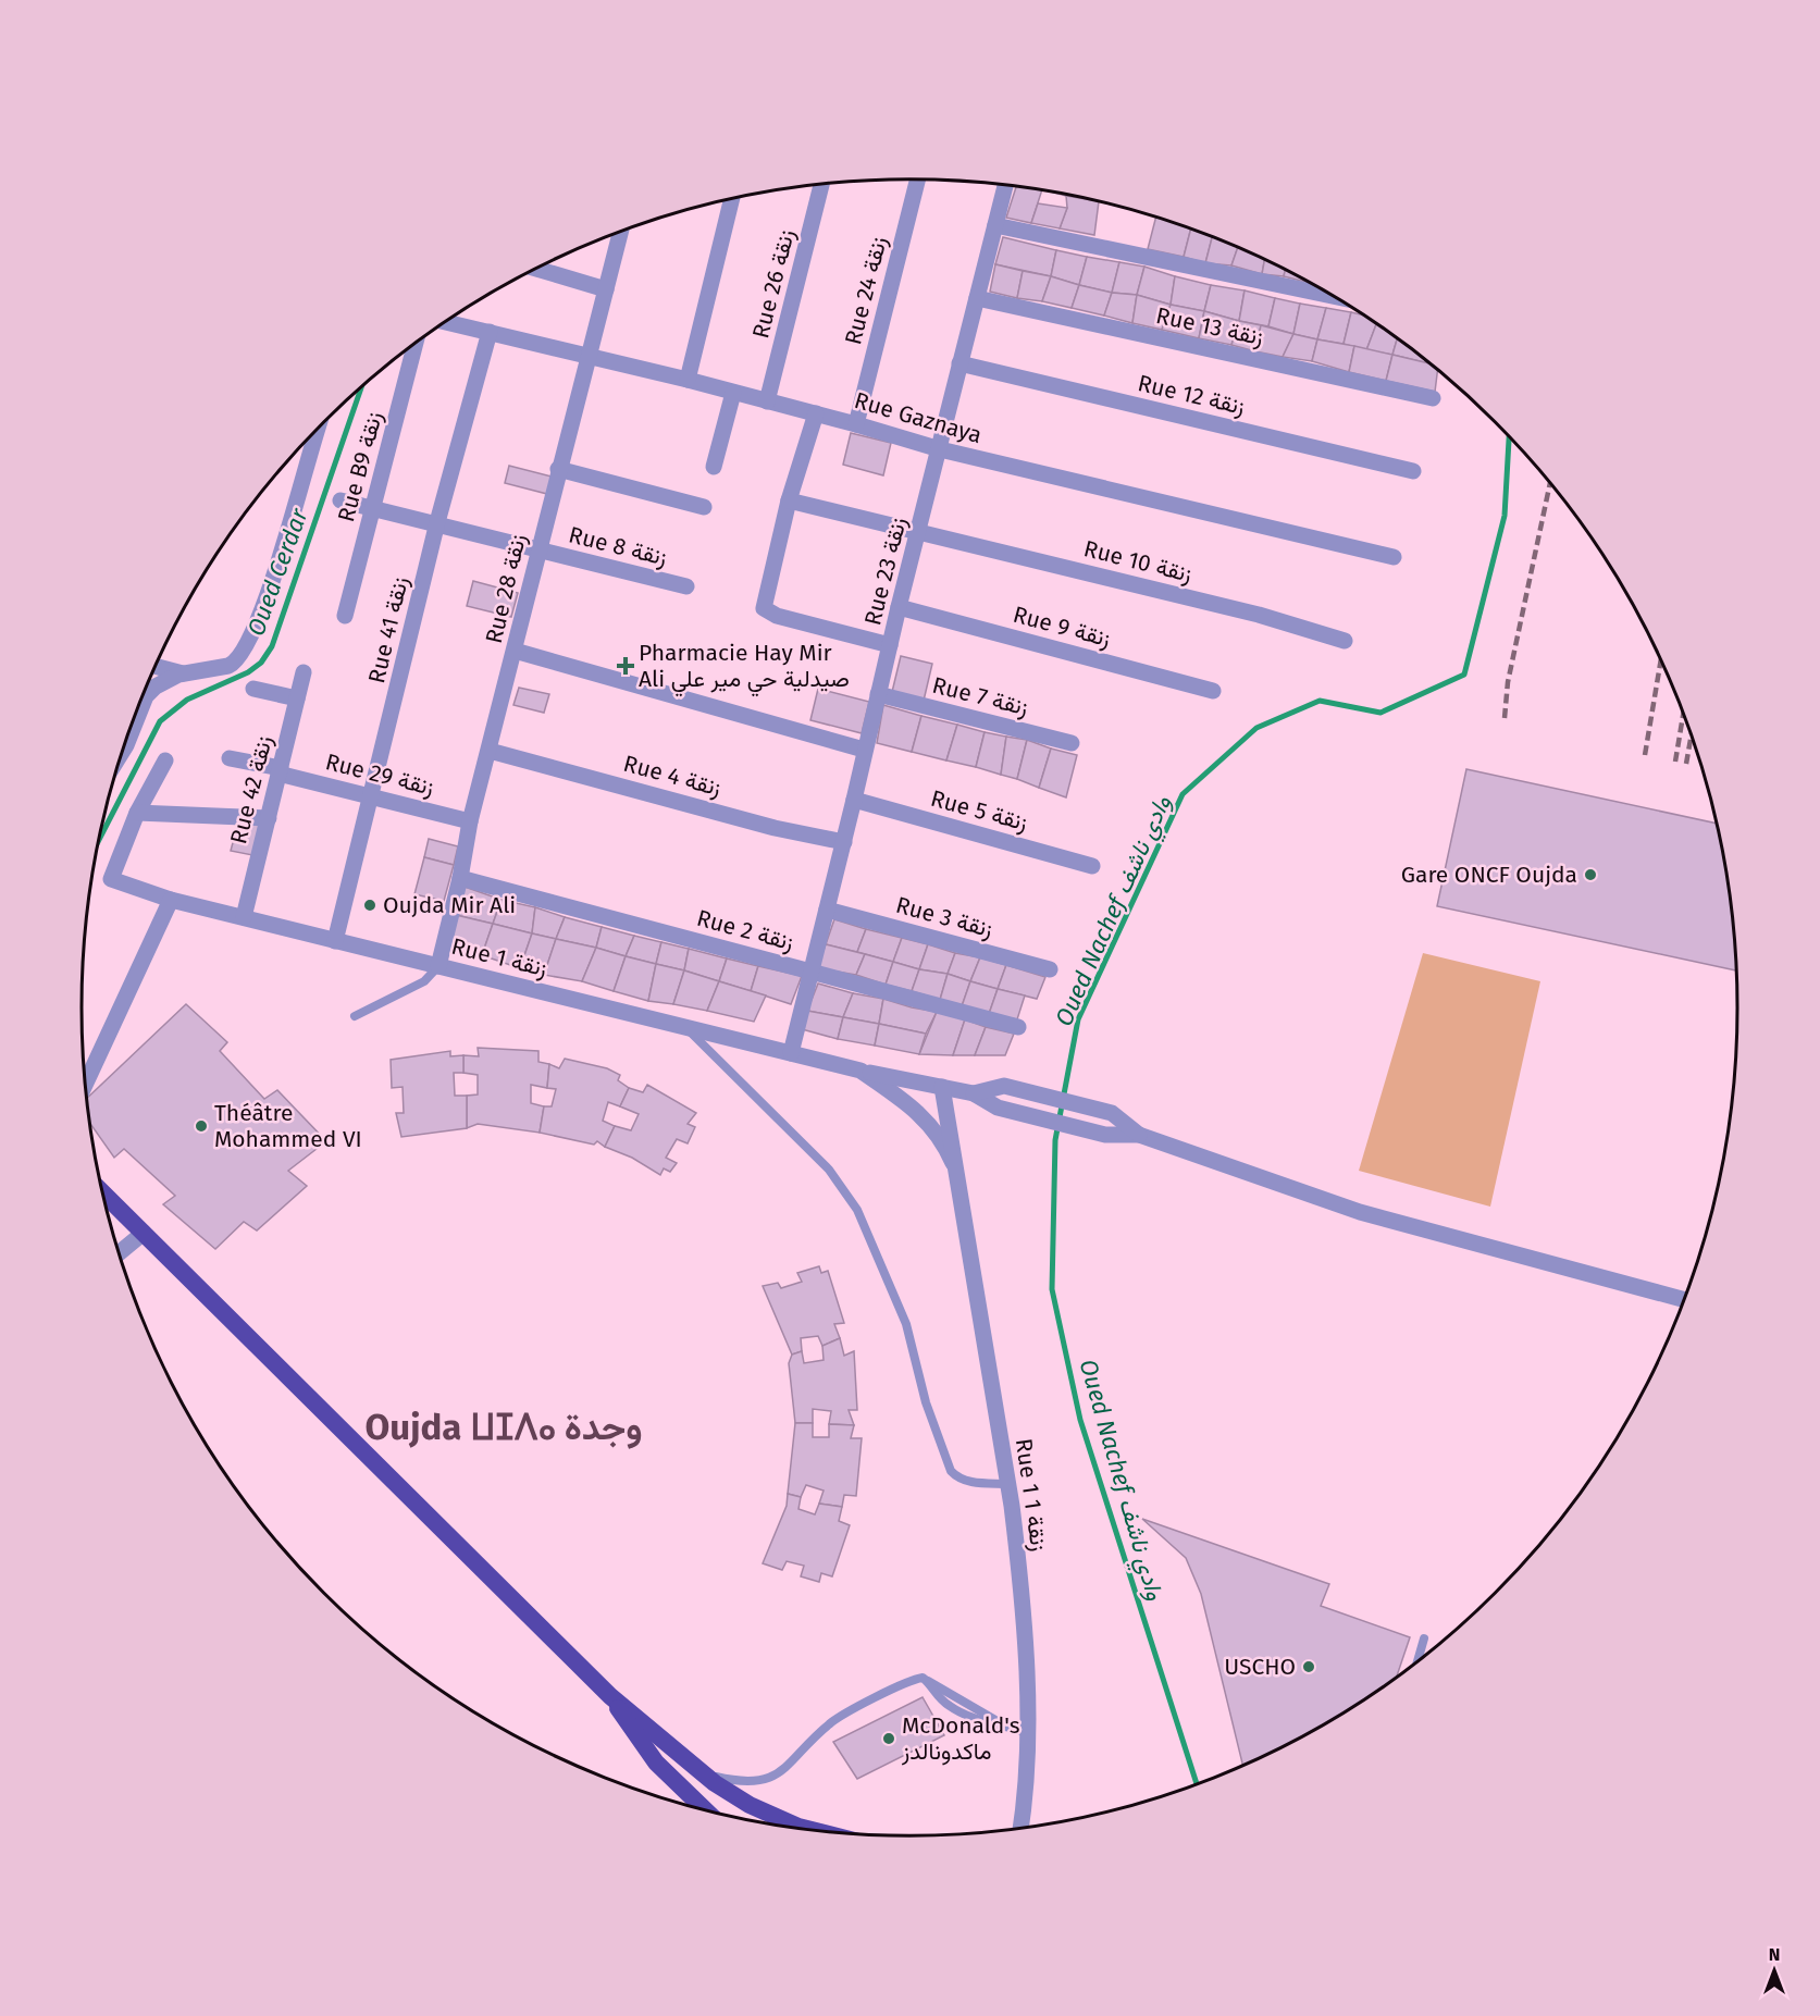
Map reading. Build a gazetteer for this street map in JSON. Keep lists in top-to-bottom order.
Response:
{
  "streets": {
    "street": [
      "Rue 26 زنقة",
      "Rue 24 زنقة",
      "Rue 13 زنقة",
      "Rue 12 زنقة",
      "Rue Gaznaya",
      "Rue B9 زنقة",
      "Rue 8 زنقة",
      "Rue 10 زنقة",
      "Rue 23 زنقة",
      "Rue 28 زنقة",
      "Rue 9 زنقة",
      "Rue 41 زنقة",
      "Rue 7 زنقة",
      "Rue 29 زنقة",
      "Rue 4 زنقة",
      "Rue 42 زنقة",
      "Rue 5 زنقة",
      "Rue 3 زنقة",
      "Rue 2 زنقة",
      "Rue زنقة 1",
      "Rue 1 زنقة 1"
    ]
  },
  "crossings": [
    ["Rue 26 زنقة", "Rue Gaznaya"],
    ["Rue 24 زنقة", "Rue Gaznaya"],
    ["Rue 13 زنقة", "Rue 23 زنقة"],
    ["Rue 12 زنقة", "Rue 23 زنقة"],
    ["Rue Gaznaya", "Rue 23 زنقة"],
    ["Rue Gaznaya", "Rue 28 زنقة"],
    ["Rue Gaznaya", "Rue 41 زنقة"],
    ["Rue B9 زنقة", "Rue 8 زنقة"],
    ["Rue 8 زنقة", "Rue 28 زنقة"],
    ["Rue 8 زنقة", "Rue 41 زنقة"],
    ["Rue 10 زنقة", "Rue 23 زنقة"],
    ["Rue 23 زنقة", "Rue 9 زنقة"],
    ["Rue 23 زنقة", "Rue 7 زنقة"],
    ["Rue 23 زنقة", "Rue 4 زنقة"],
    ["Rue 23 زنقة", "Rue 5 زنقة"],
    ["Rue 23 زنقة", "Rue 3 زنقة"],
    ["Rue 23 زنقة", "Rue 2 زنقة"],
    ["Rue 23 زنقة", "Rue زنقة 1"],
    ["Rue 28 زنقة", "Rue 29 زنقة"],
    ["Rue 28 زنقة", "Rue 4 زنقة"],
    ["Rue 28 زنقة", "Rue 2 زنقة"],
    ["Rue 28 زنقة", "Rue زنقة 1"],
    ["Rue 41 زنقة", "Rue 29 زنقة"],
    ["Rue 41 زنقة", "Rue زنقة 1"],
    ["Rue 29 زنقة", "Rue 42 زنقة"],
    ["Rue 42 زنقة", "Rue زنقة 1"],
    ["Rue زنقة 1", "Rue 1 زنقة 1"]
  ],
  "districts": ["Oujda ⵡⵊⴷⴰ وجدة"],
  "water": ["Oued Cerdar", "Oued Nachef وادي ناشف"],
  "places": {
    "health": ["Pharmacie Hay Mir Ali صيدلية حي مير علي"],
    "other": [
      "Gare ONCF Oujda",
      "Oujda Mir Ali",
      "Théâtre Mohammed VI",
      "USCHO",
      "McDonald's ماكدونالدز"
    ]
  },
  "north": "top"
}
